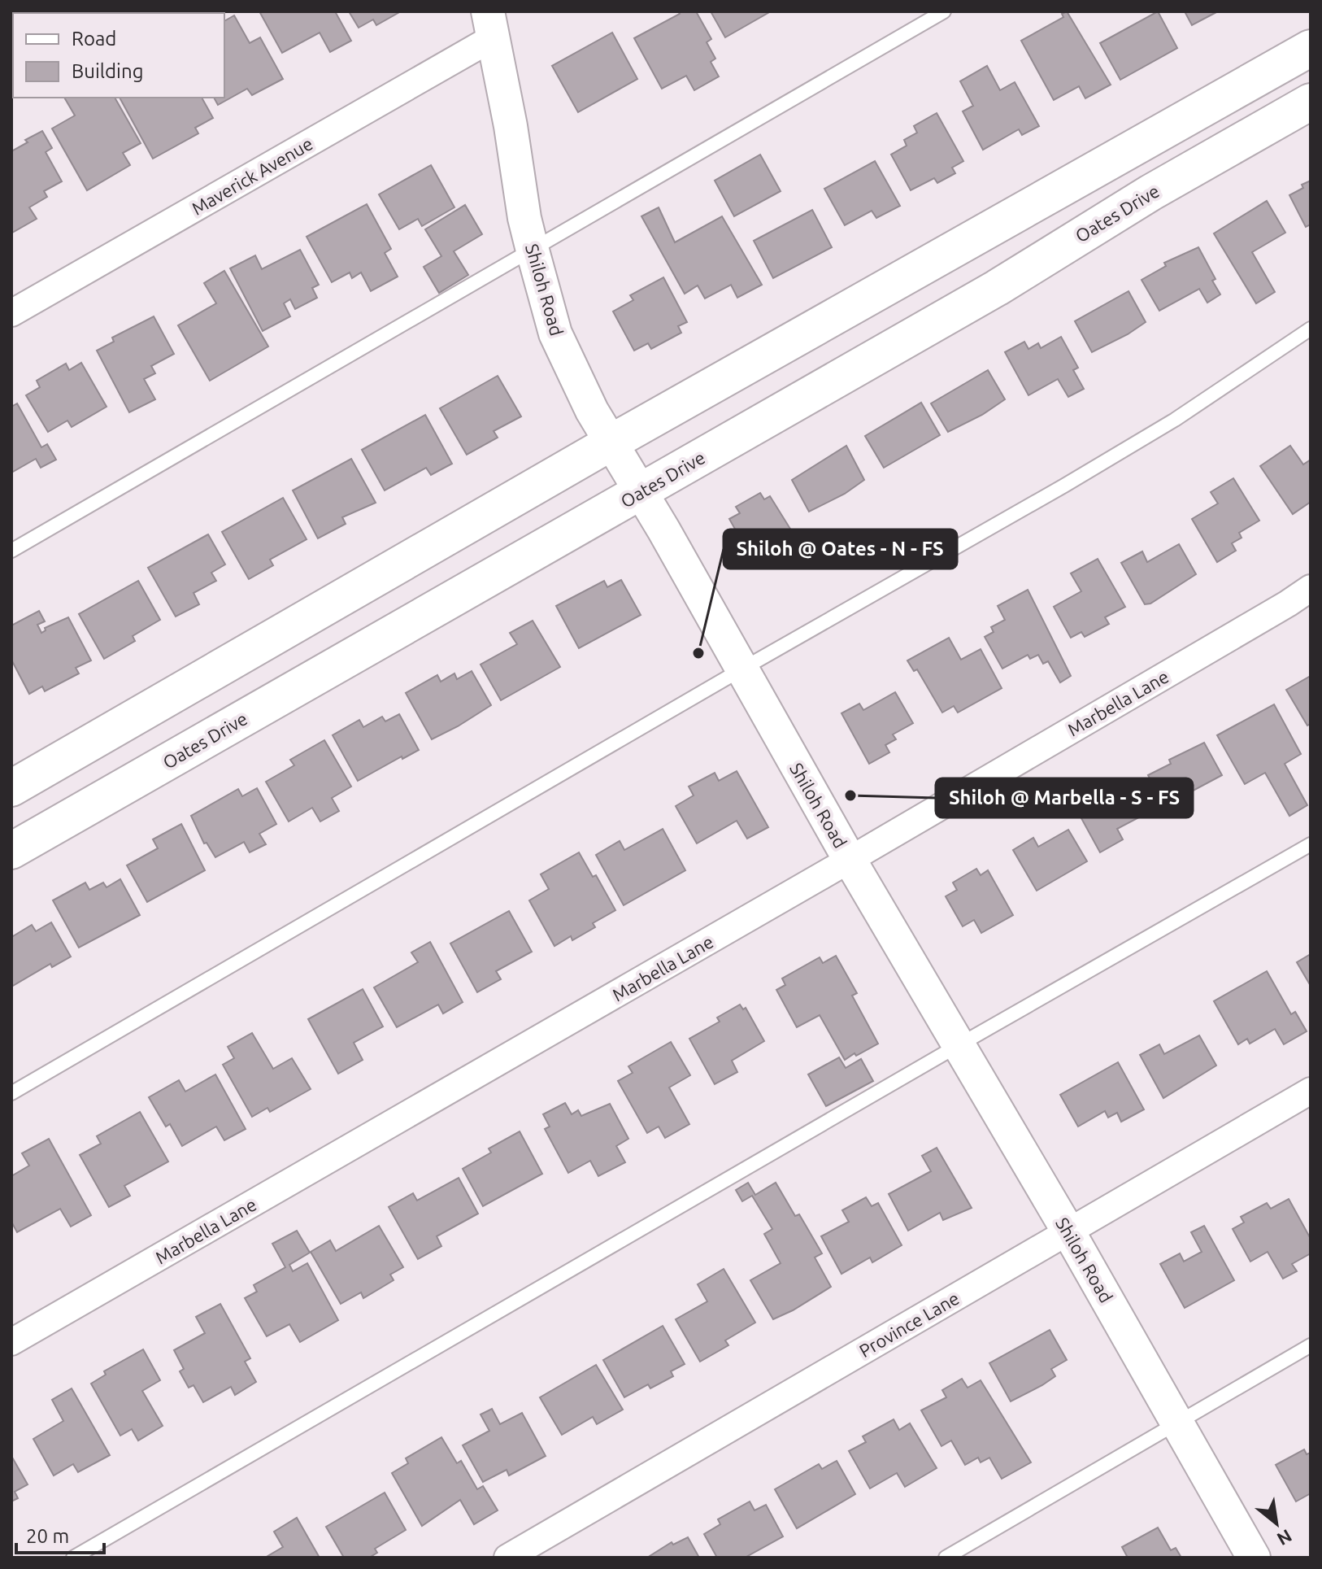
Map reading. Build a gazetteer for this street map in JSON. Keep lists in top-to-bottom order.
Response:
{
  "streets": {
    "main road": ["Oates Drive"],
    "street": [
      "Maverick Avenue",
      "Shiloh Road",
      "Marbella Lane",
      "Province Lane"
    ]
  },
  "crossings": [
    ["Maverick Avenue", "Shiloh Road"],
    ["Oates Drive", "Shiloh Road"],
    ["Shiloh Road", "Marbella Lane"],
    ["Shiloh Road", "Province Lane"]
  ],
  "places": ["Shiloh @ Oates - N - FS", "Shiloh @ Marbella - S - FS"],
  "legend": ["Road", "Building"],
  "scale_bar": "20 m",
  "north": "bottom right"
}
